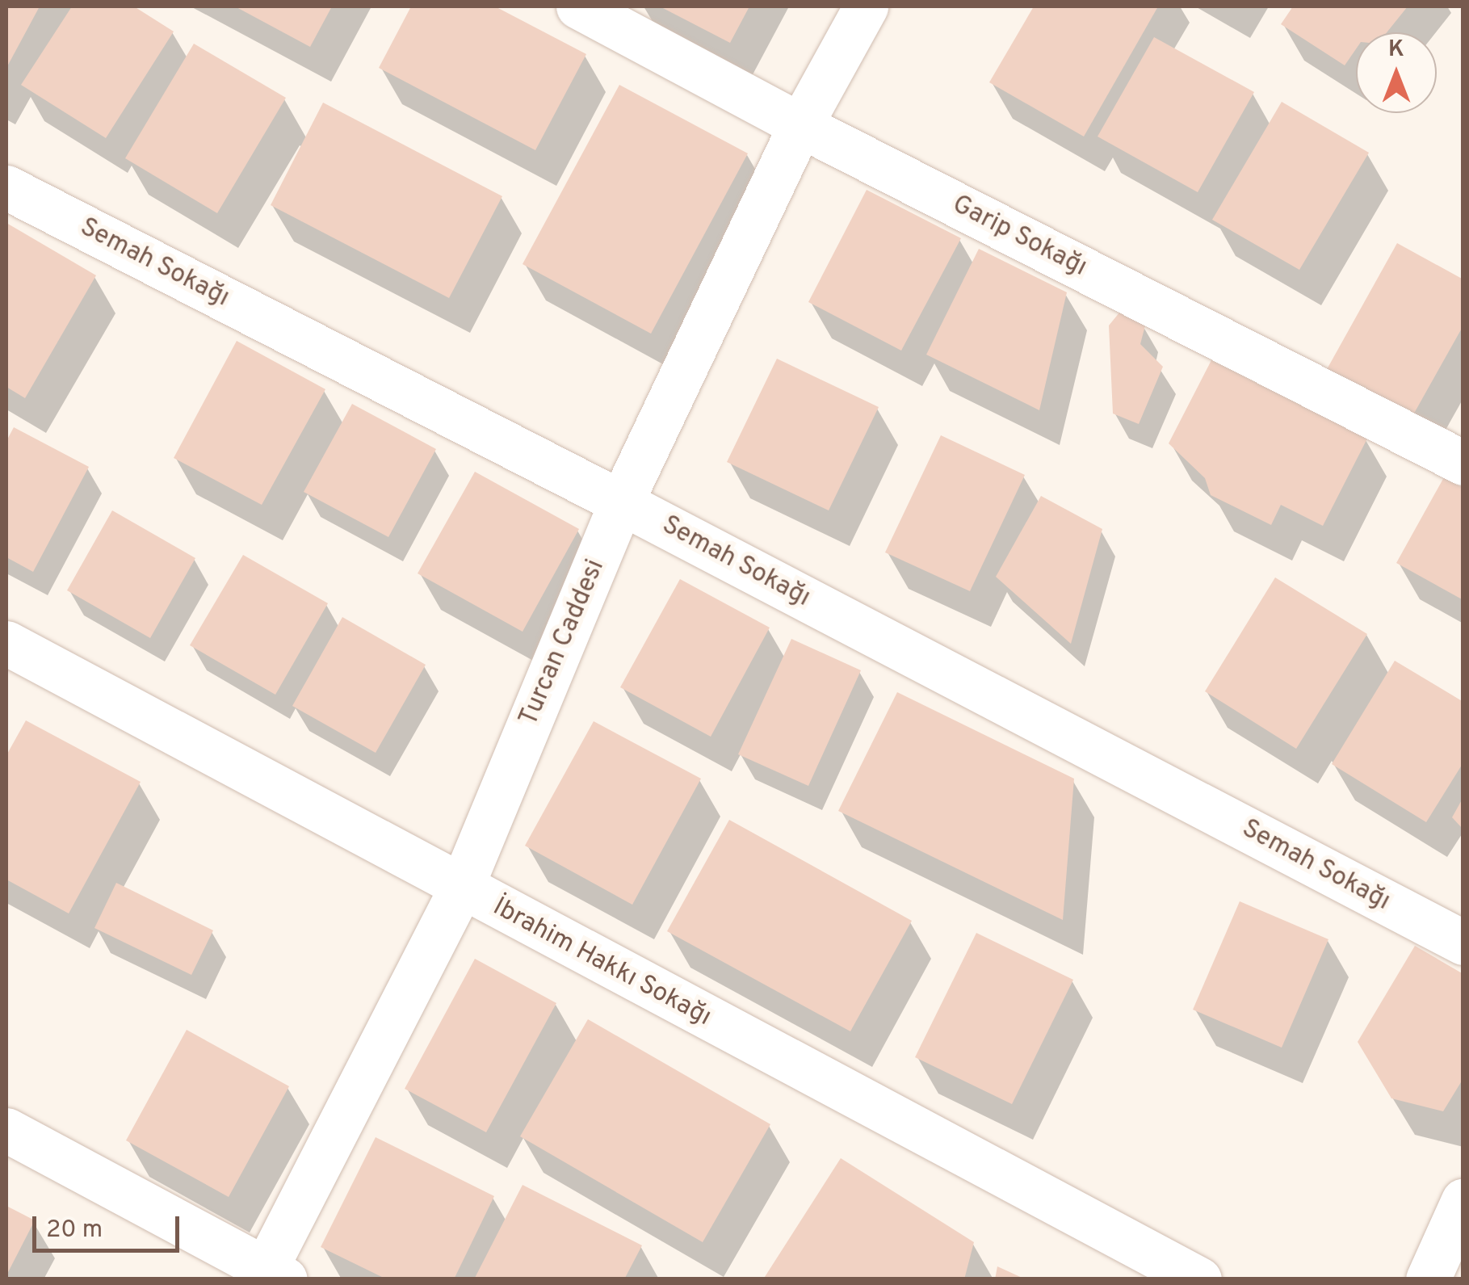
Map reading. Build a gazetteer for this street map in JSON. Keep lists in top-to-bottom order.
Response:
{
  "streets": {
    "street": [
      "Garip Sokağı",
      "Semah Sokağı",
      "Turcan Caddesi",
      "İbrahim Hakkı Sokağı"
    ]
  },
  "crossings": [
    ["Garip Sokağı", "Turcan Caddesi"],
    ["Semah Sokağı", "Turcan Caddesi"],
    ["Turcan Caddesi", "İbrahim Hakkı Sokağı"]
  ],
  "scale_bar": "20 m",
  "north": "top"
}
